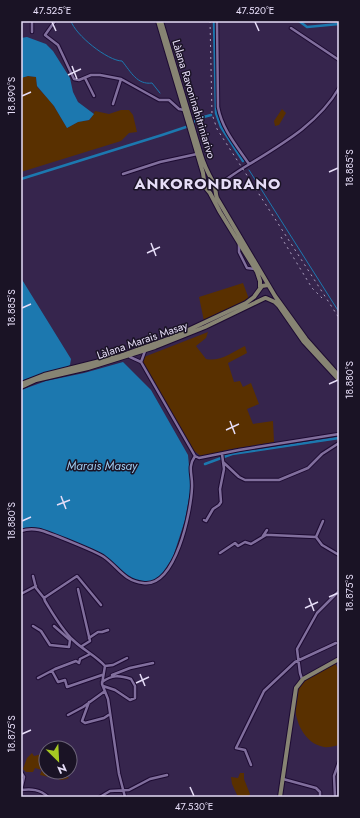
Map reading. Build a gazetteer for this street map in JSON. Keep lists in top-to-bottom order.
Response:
{
  "streets": {
    "main road": ["Làlana Ravoninahitriniarivo", "Làlana Marais Masay"]
  },
  "crossings": [
    ["Làlana Ravoninahitriniarivo", "Làlana Marais Masay"]
  ],
  "districts": ["ANKORONDRANO"],
  "water": ["Marais Masay"],
  "north": "bottom right",
  "coordinates": [
    "47.525°E",
    "47.520°E",
    "18.890°S",
    "18.885°S",
    "18.880°S",
    "18.875°S",
    "47.530°E"
  ]
}
